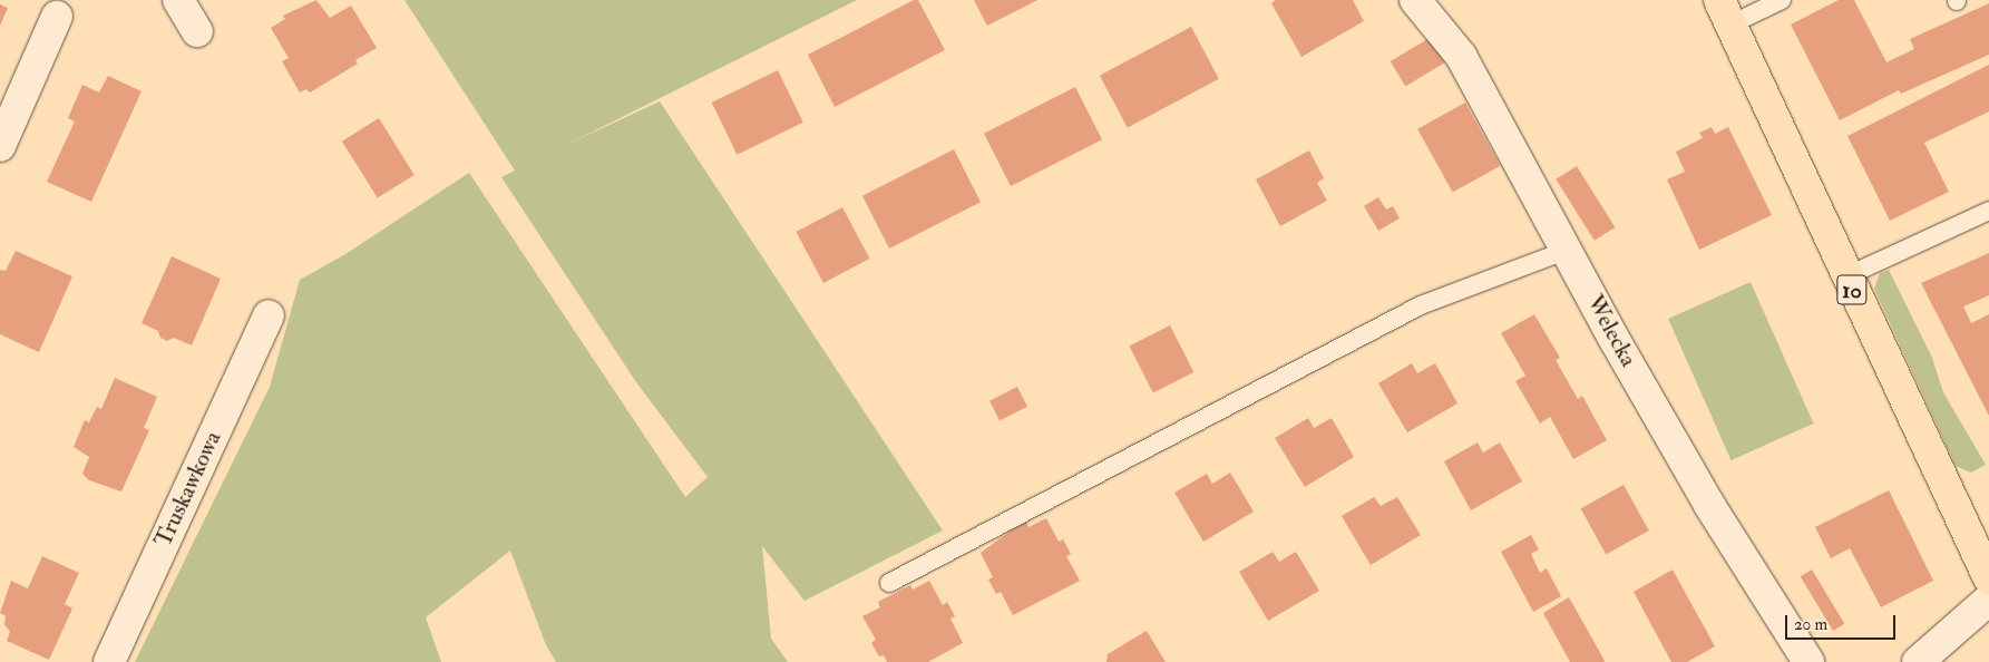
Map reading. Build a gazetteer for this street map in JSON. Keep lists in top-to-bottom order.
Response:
{
  "streets": {
    "main road": ["10"],
    "street": ["Welecka", "Truskawkowa"]
  },
  "scale_bar": "20 m"
}
